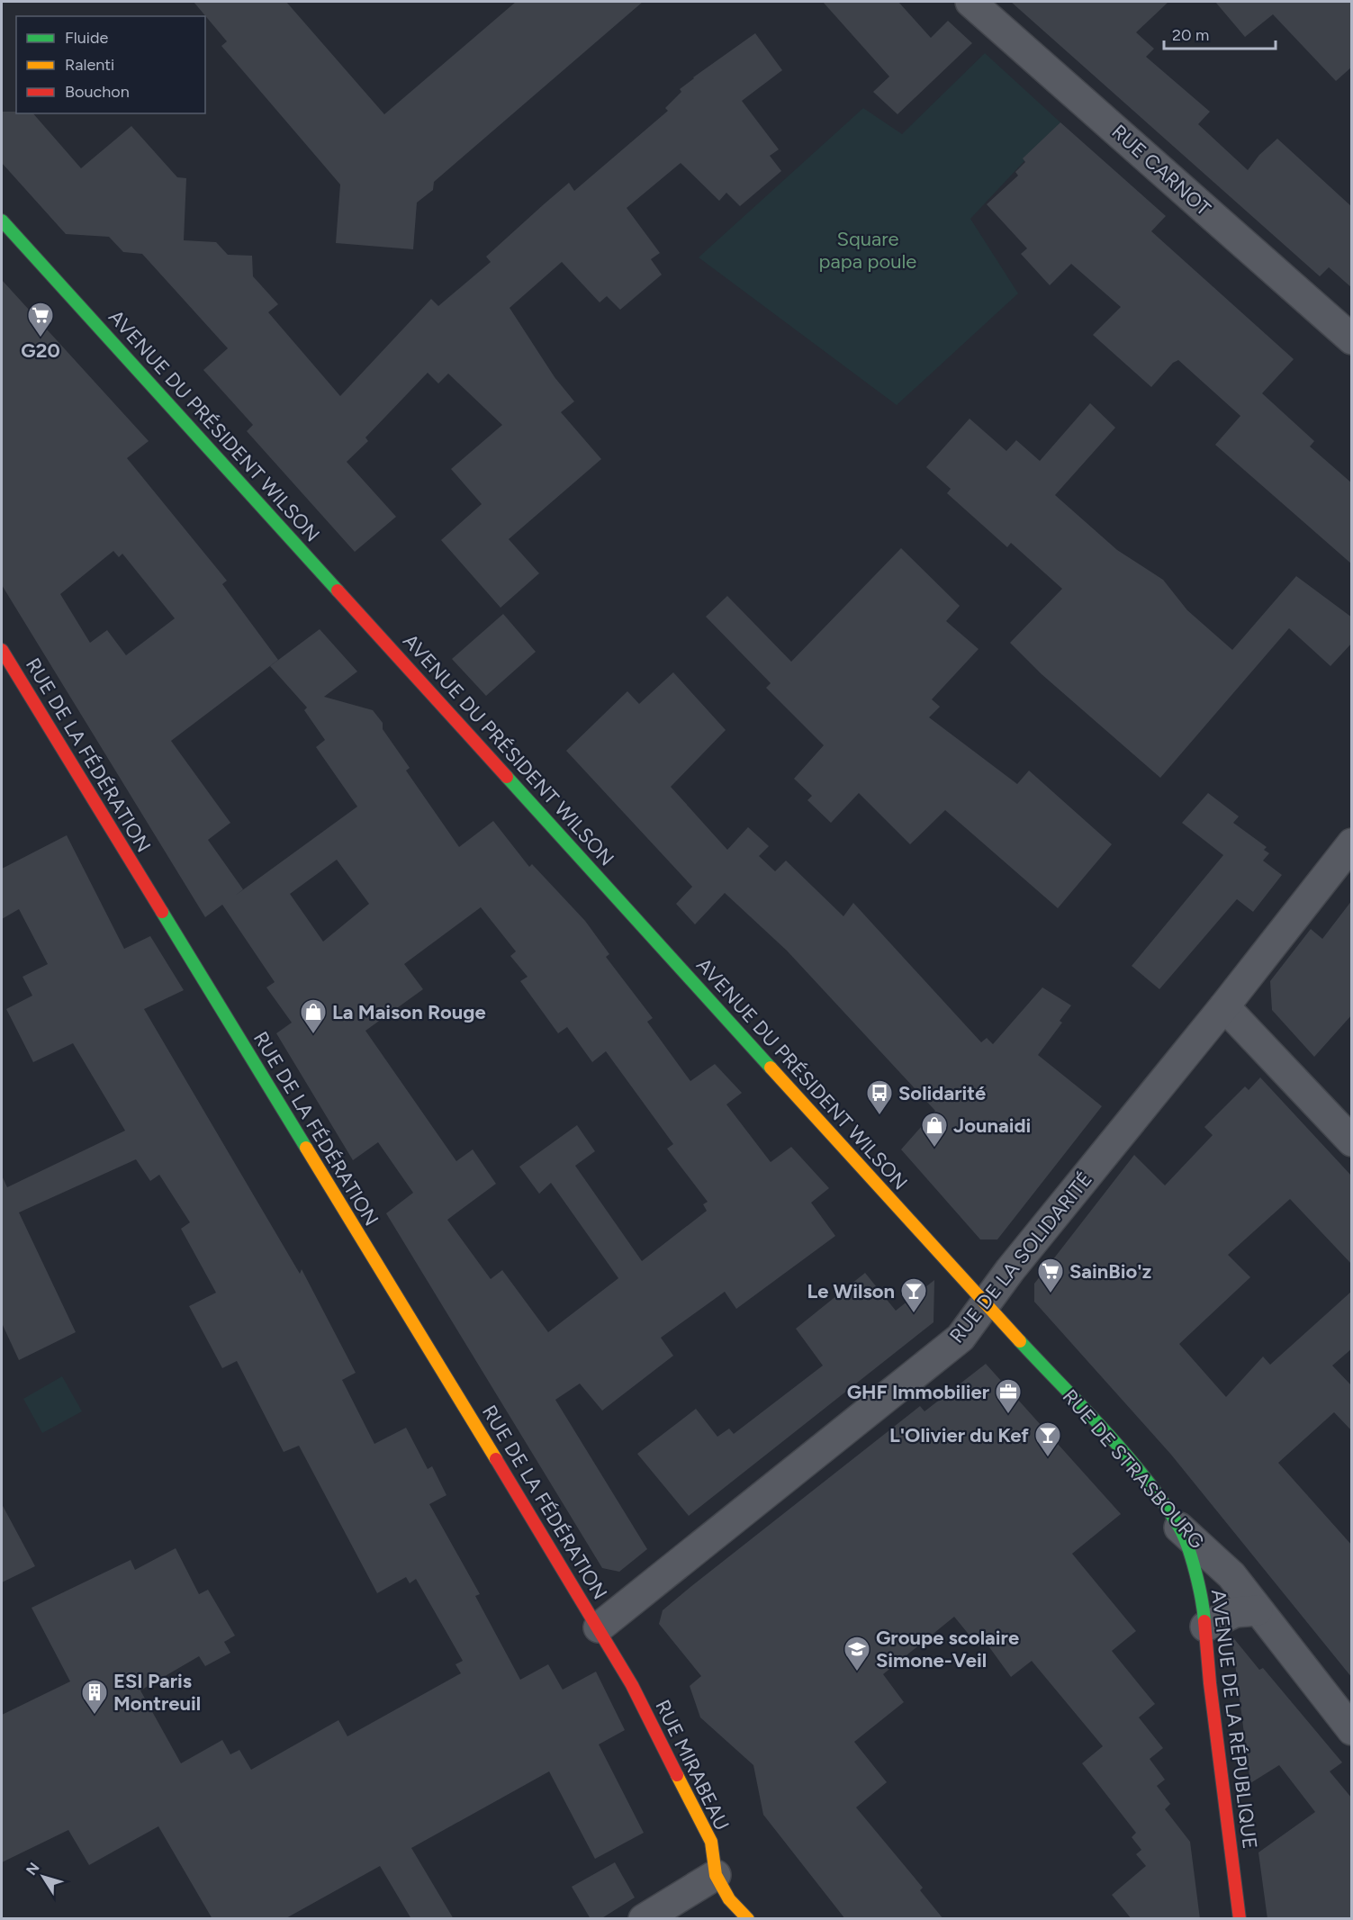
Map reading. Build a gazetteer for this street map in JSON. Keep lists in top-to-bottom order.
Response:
{
  "streets": {
    "street": [
      "RUE CARNOT",
      "AVENUE DU PRÉSIDENT WILSON",
      "RUE DE LA FÉDÉRATION",
      "RUE DE LA SOLIDARITÉ",
      "RUE DE STRASBOURG",
      "AVENUE DE LA RÉPUBLIQUE",
      "RUE MIRABEAU"
    ]
  },
  "crossings": [
    ["AVENUE DU PRÉSIDENT WILSON", "RUE DE LA SOLIDARITÉ"],
    ["AVENUE DU PRÉSIDENT WILSON", "RUE DE STRASBOURG"],
    ["RUE DE LA FÉDÉRATION", "RUE DE LA SOLIDARITÉ"],
    ["RUE DE LA FÉDÉRATION", "RUE MIRABEAU"],
    ["RUE DE LA SOLIDARITÉ", "RUE DE STRASBOURG"],
    ["RUE DE LA SOLIDARITÉ", "RUE MIRABEAU"],
    ["RUE DE STRASBOURG", "AVENUE DE LA RÉPUBLIQUE"]
  ],
  "parks": ["Square papa poule"],
  "places": {
    "supermarket": ["G20", "SainBio'z"],
    "shop": ["La Maison Rouge", "Jounaidi"],
    "bus stop": ["Solidarité"],
    "bar": ["Le Wilson", "L'Olivier du Kef"],
    "office": ["GHF Immobilier"],
    "school or university": ["Groupe scolaire Simone-Veil"],
    "building": ["ESI Paris Montreuil"]
  },
  "legend": ["Fluide", "Ralenti", "Bouchon"],
  "scale_bar": "20 m",
  "north": "top left"
}
